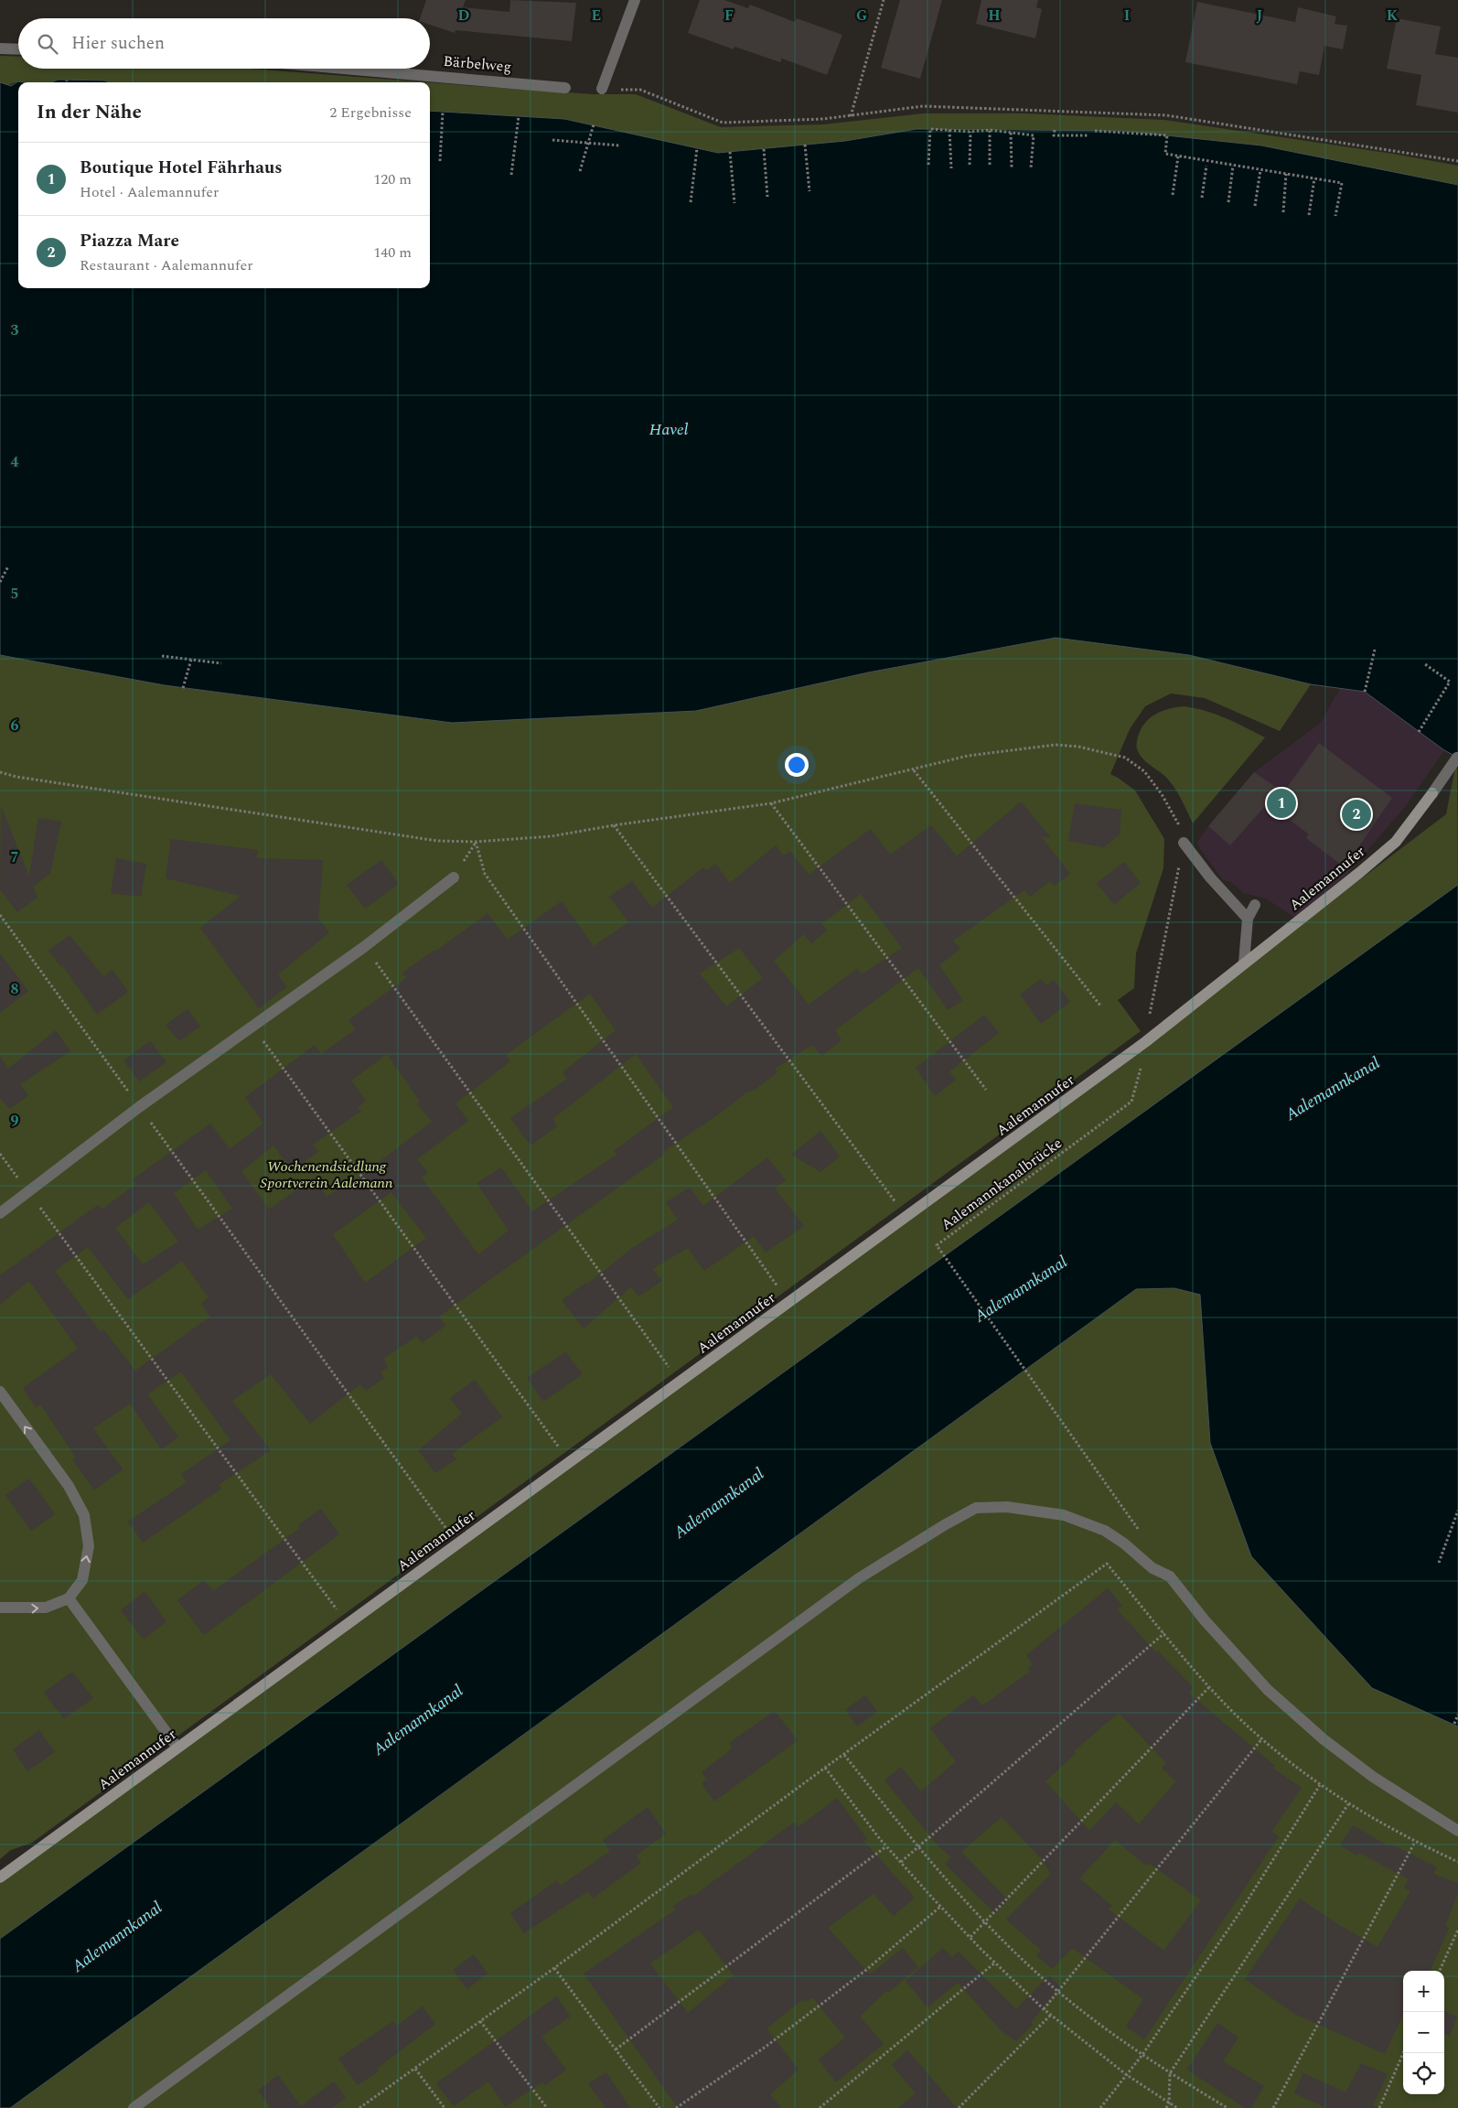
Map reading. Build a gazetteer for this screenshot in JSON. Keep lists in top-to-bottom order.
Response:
{
  "streets": {
    "street": ["Bärbelweg", "Aalemannufer"],
    "path": ["Aalemannkanalbrücke"]
  },
  "water": ["Havel", "Aalemannkanal"],
  "parks": ["Wochenendsiedlung Sportverein Aalemann"],
  "page": {
    "search": "Hier suchen",
    "heading": ["In der Nähe", "2 Ergebnisse"],
    "list": [
      {
        "mark": "1",
        "name": "Boutique Hotel Fährhaus",
        "note": "Hotel · Aalemannufer",
        "value": "120 m"
      },
      {
        "mark": "2",
        "name": "Piazza Mare",
        "note": "Restaurant · Aalemannufer",
        "value": "140 m"
      }
    ],
    "pins": ["1", "2"],
    "map_buttons": ["+", "−"]
  },
  "grid": {
    "columns": [
      "D",
      "E",
      "F",
      "G",
      "H",
      "I",
      "J",
      "K"
    ],
    "rows": [
      "3",
      "4",
      "5",
      "6",
      "7",
      "8",
      "9"
    ]
  }
}
